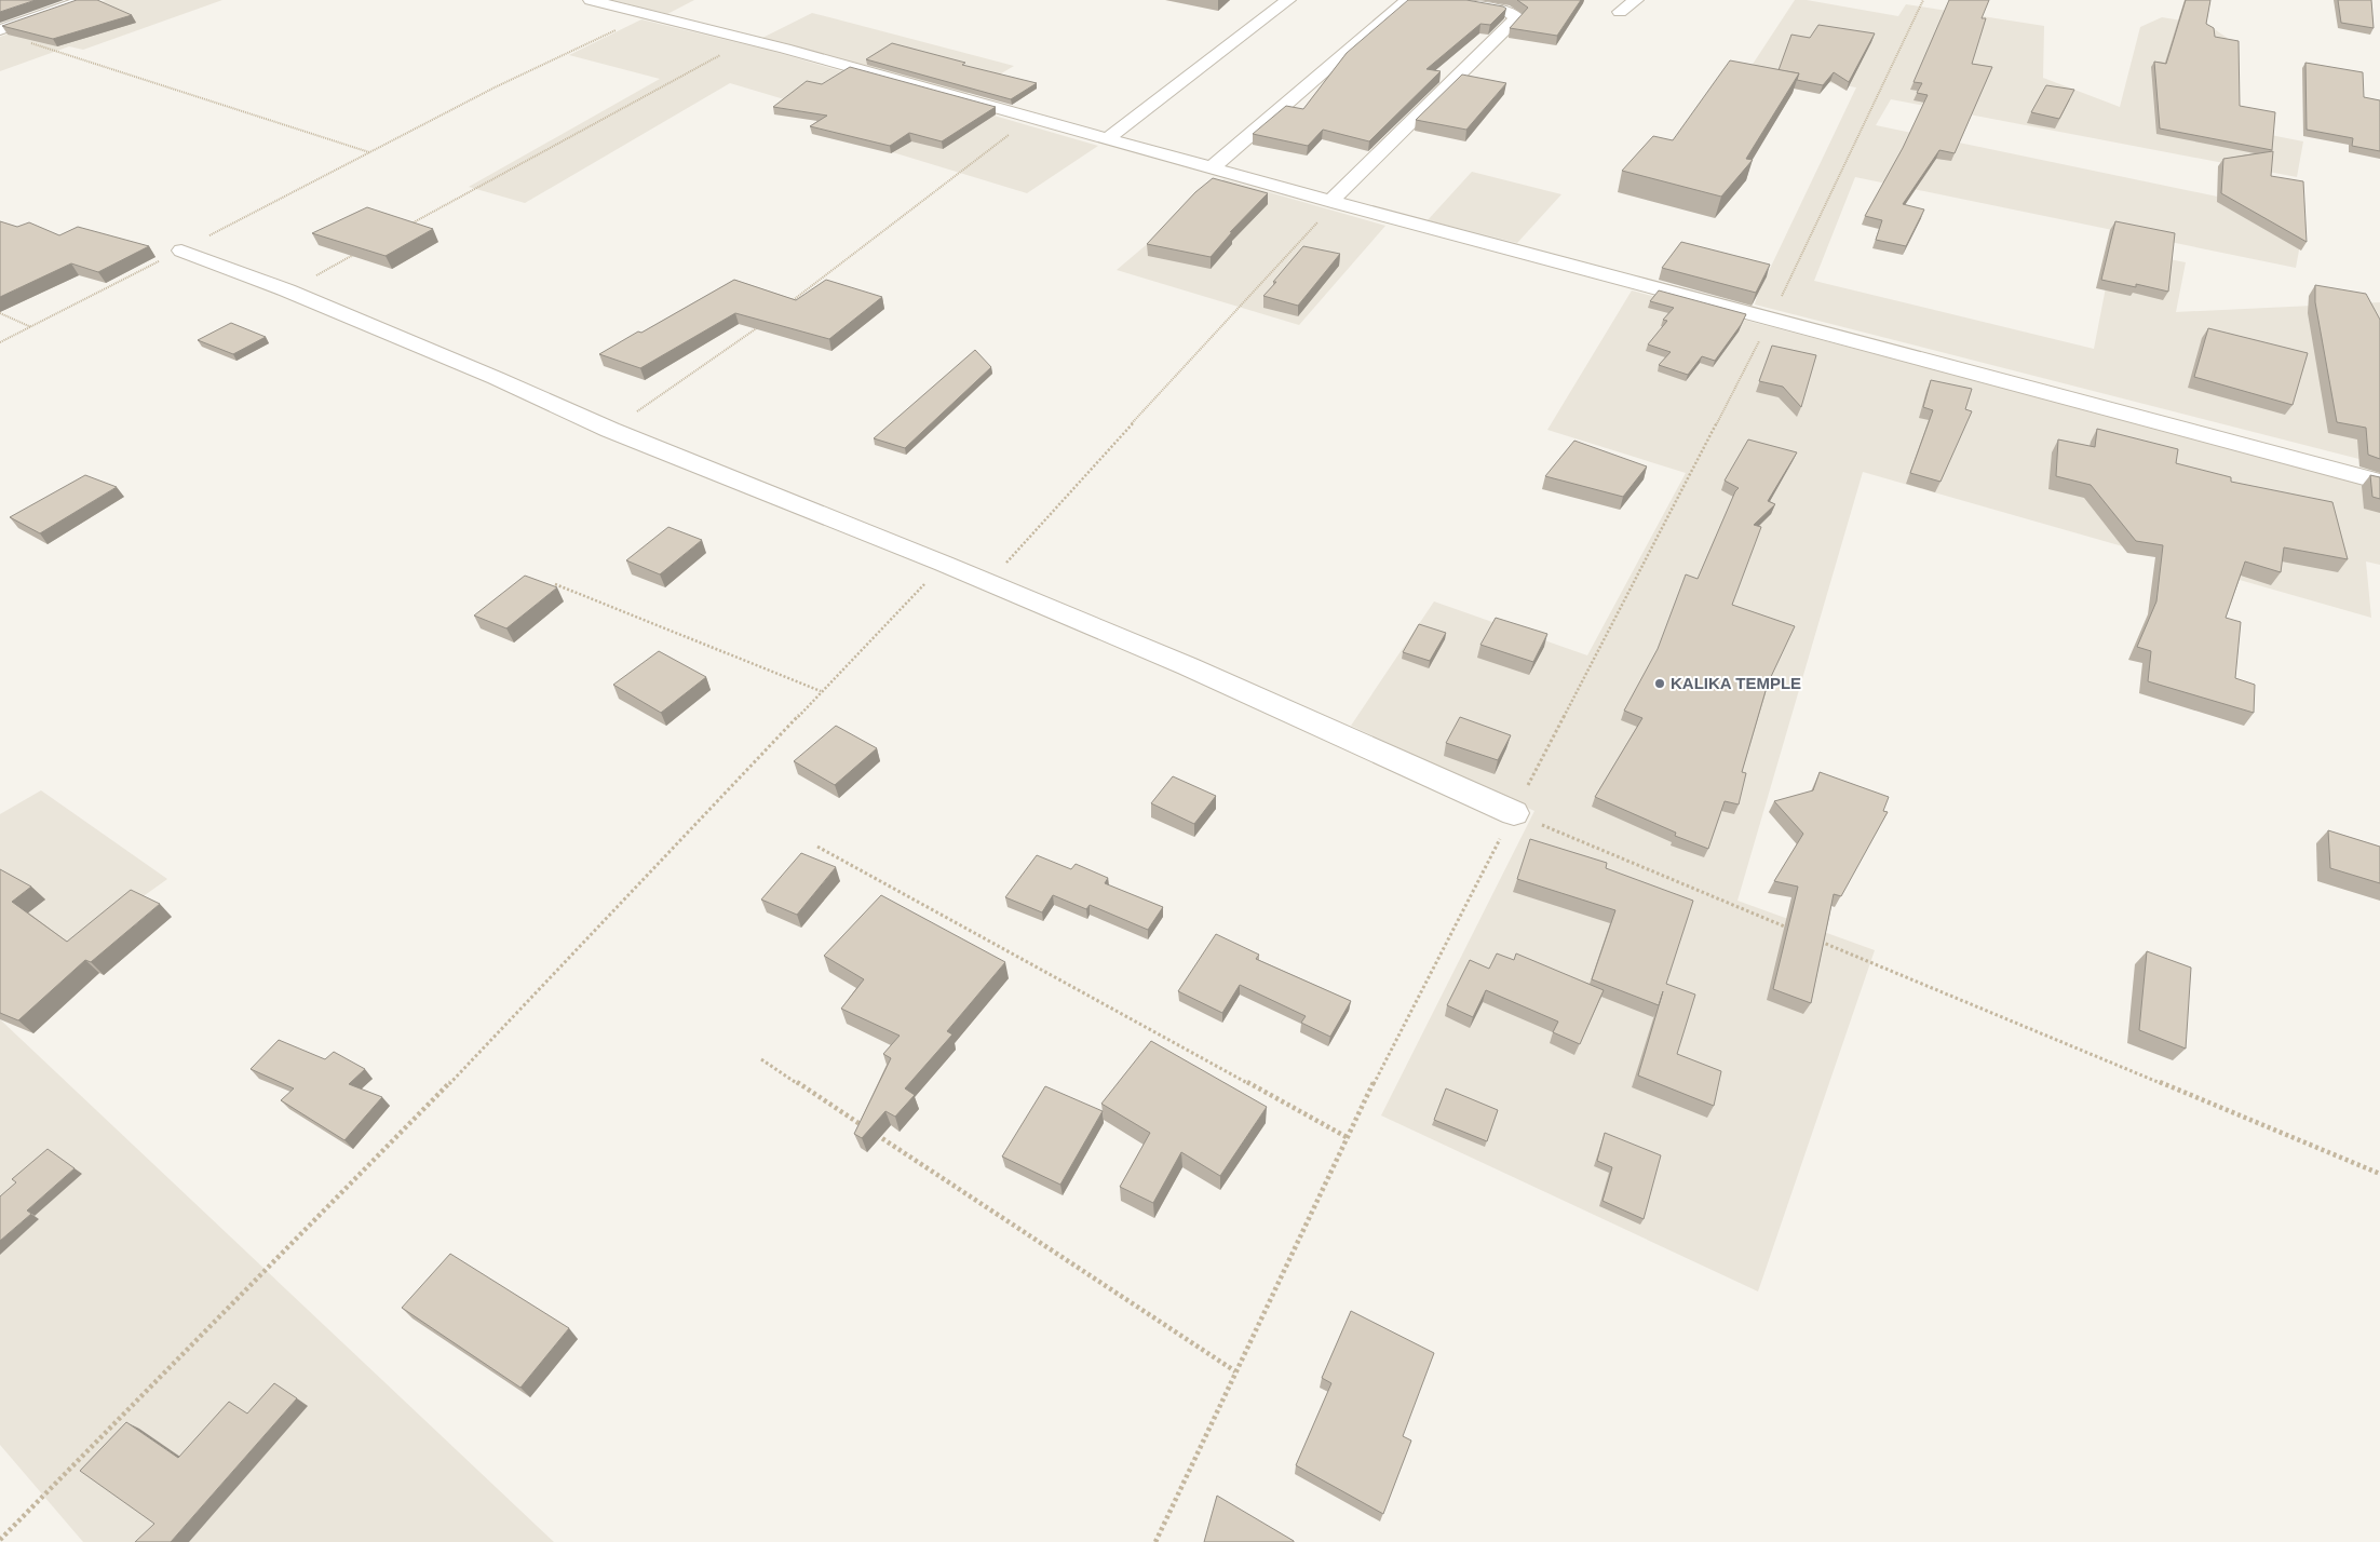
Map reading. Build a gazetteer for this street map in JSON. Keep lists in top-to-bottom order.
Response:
{
  "places": ["KALIKA TEMPLE"]
}
